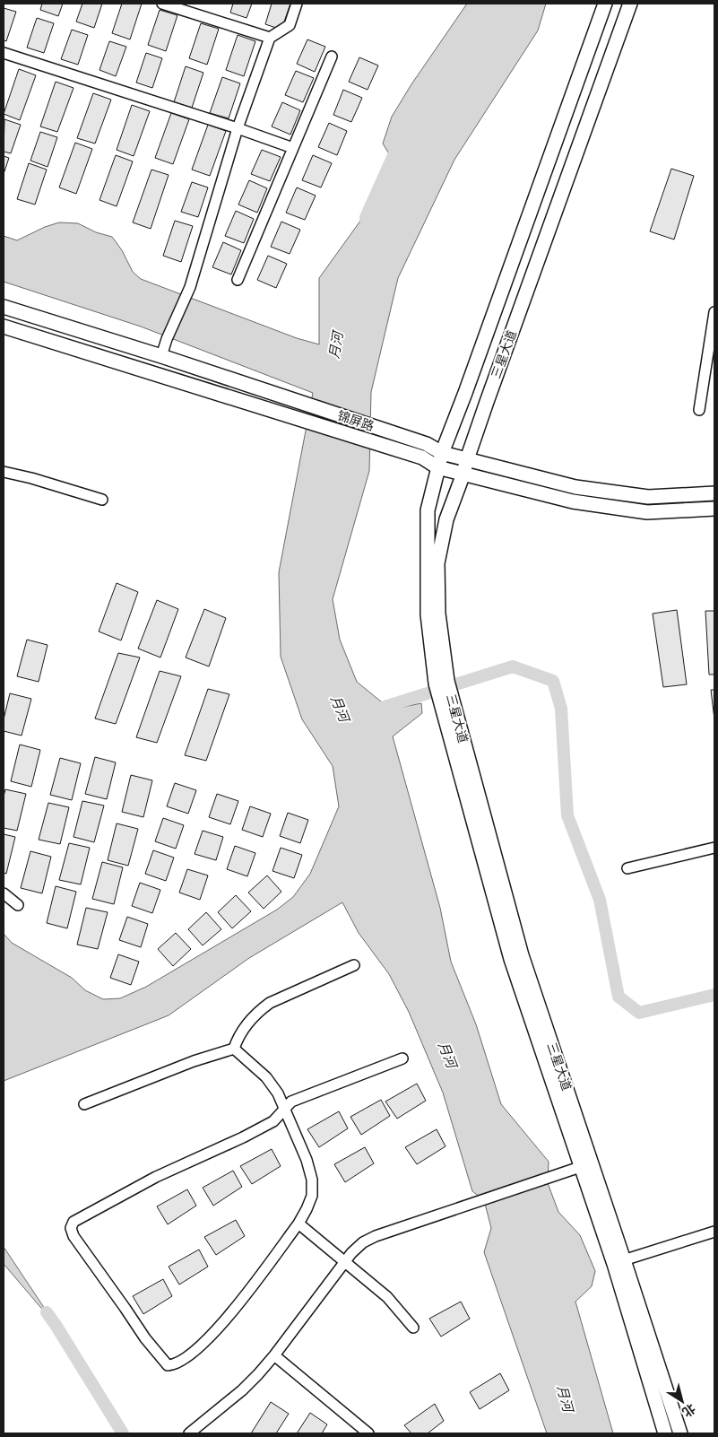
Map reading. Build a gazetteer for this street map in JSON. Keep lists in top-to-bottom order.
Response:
{
  "streets": {
    "street": ["三星大道", "锦屏路"]
  },
  "crossings": [
    ["三星大道", "锦屏路"]
  ],
  "water": ["月河"],
  "north": "bottom right"
}
